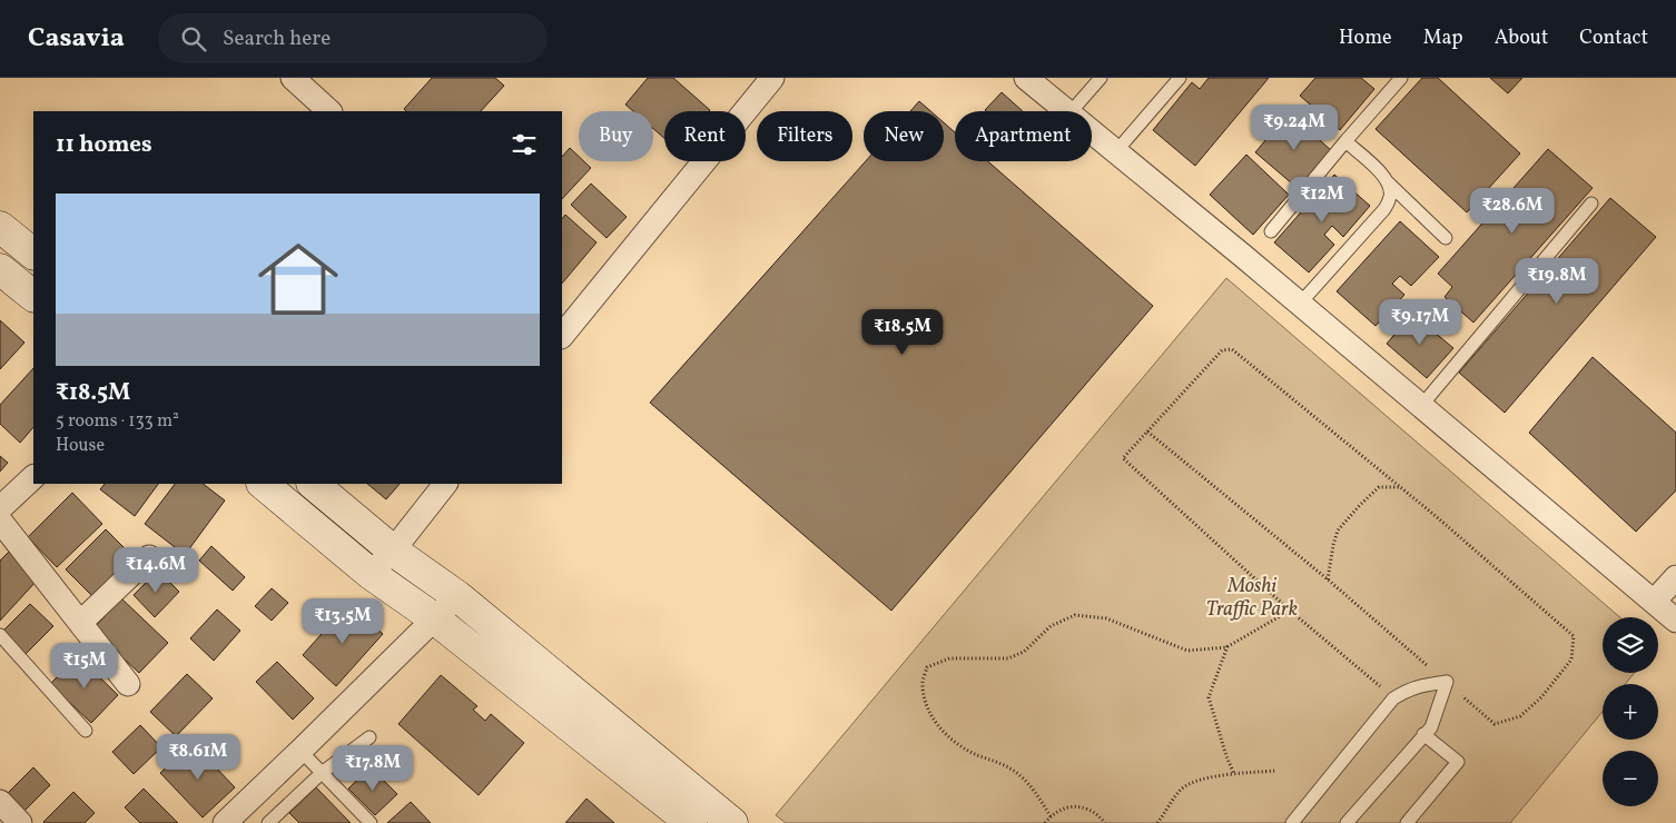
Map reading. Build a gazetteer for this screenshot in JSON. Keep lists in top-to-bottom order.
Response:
{
  "parks": ["Moshi Traffic Park"],
  "page": {
    "header": "Casavia",
    "search": "Search here",
    "nav": [
      "Home",
      "Map",
      "About",
      "Contact"
    ],
    "price": [
      "₹9.24M",
      "₹12M",
      "₹28.6M",
      "₹19.8M",
      "₹9.17M",
      "₹18.5M",
      "₹14.6M",
      "₹13.5M",
      "₹15M",
      "₹8.61M",
      "₹17.8M"
    ],
    "chip": [
      "Buy",
      "Rent",
      "Filters",
      "New",
      "Apartment"
    ],
    "heading": "11 homes",
    "list": [
      {
        "name": "₹18.5M",
        "note": "5 rooms · 133 m² · House"
      }
    ],
    "map_buttons": ["+", "−"]
  }
}
